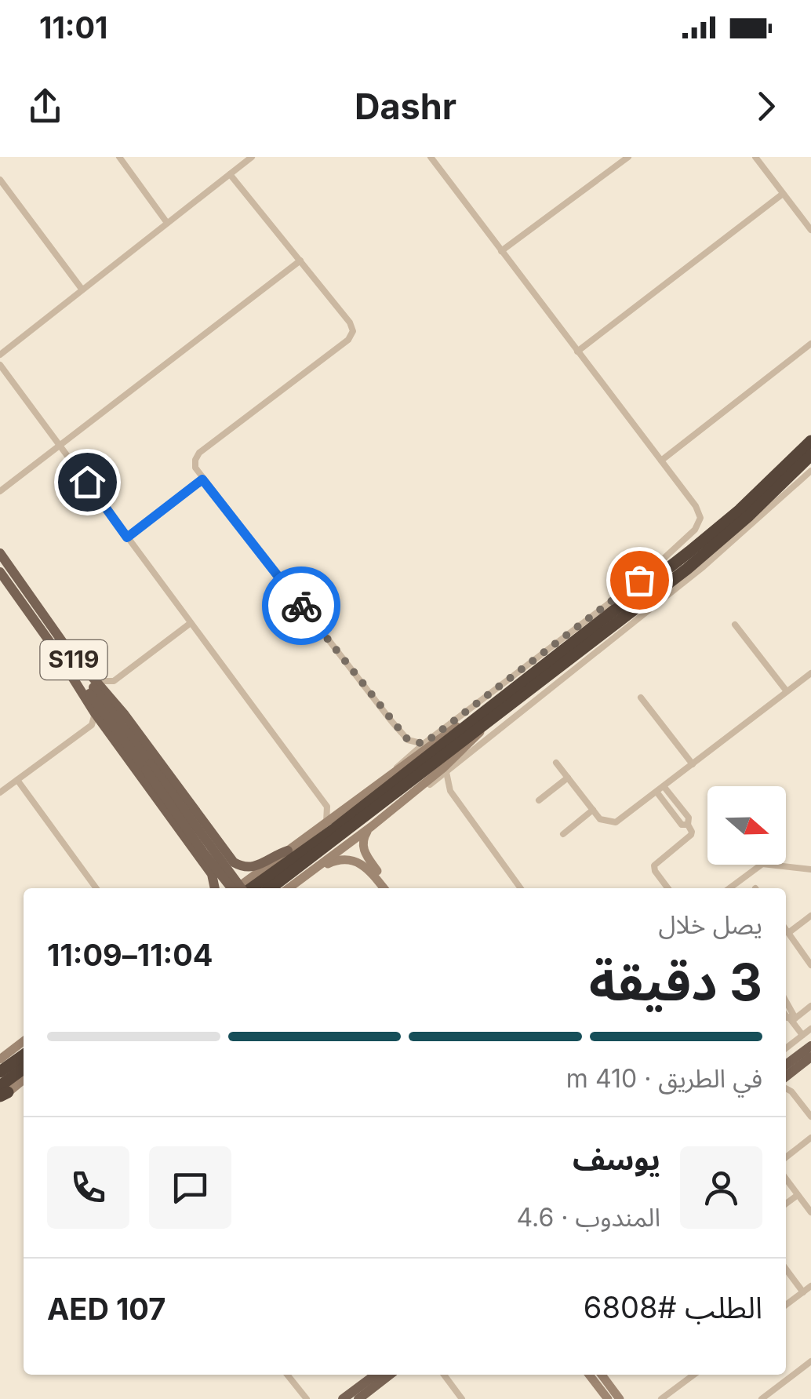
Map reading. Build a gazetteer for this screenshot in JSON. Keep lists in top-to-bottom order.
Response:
{
  "streets": {
    "main road": ["S119"]
  },
  "north": "right",
  "page": {
    "status": "11:01",
    "header": "Dashr",
    "heading": ["3 دقيقة", "يصل خلال", "11:04–11:09"],
    "panel": [
      "يوسف",
      "المندوب · 4.6",
      "الطلب #6808",
      "AED 107"
    ],
    "bar": "في الطريق · 410 m"
  }
}
